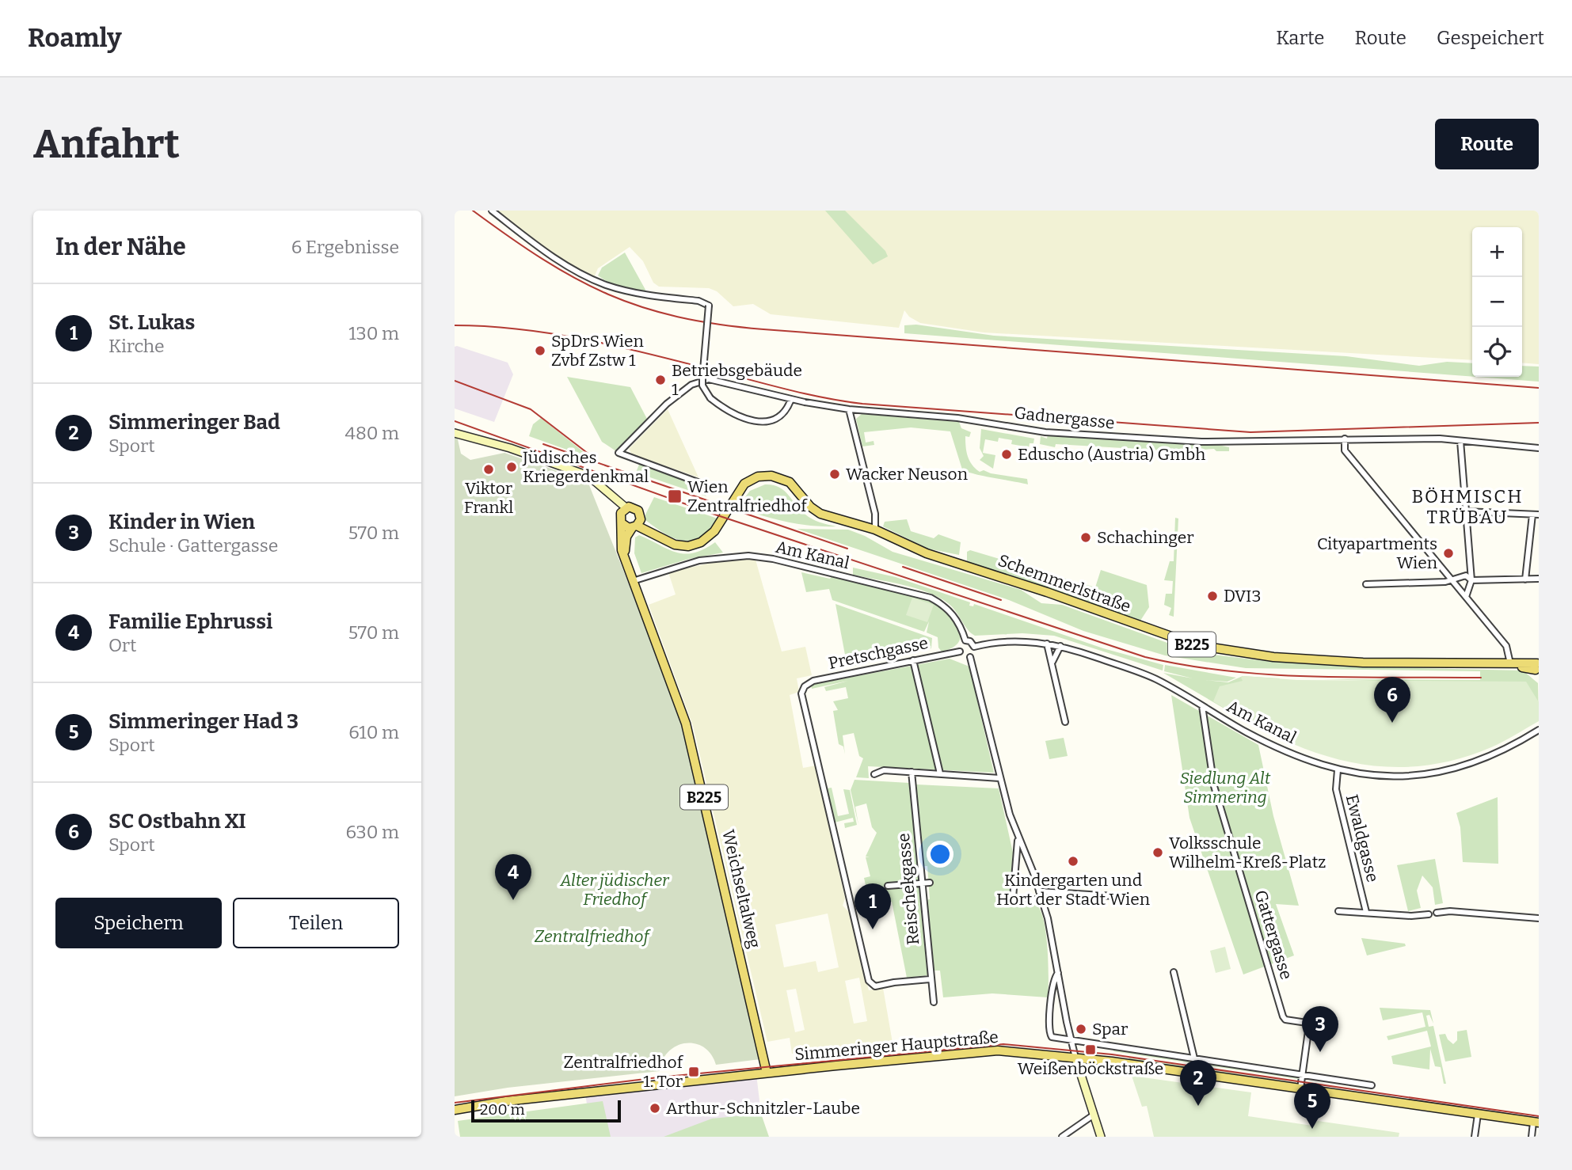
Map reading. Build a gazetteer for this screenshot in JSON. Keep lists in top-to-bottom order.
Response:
{
  "streets": {
    "main road": [
      "Schemmerlstraße",
      "B225",
      "Weichseltalweg",
      "Simmeringer Hauptstraße"
    ],
    "street": [
      "Gadnergasse",
      "Am Kanal",
      "Pretschgasse",
      "Ewaldgasse",
      "Reischekgasse",
      "Gattergasse"
    ]
  },
  "crossings": [
    ["Am Kanal", "Pretschgasse"],
    ["Am Kanal", "Ewaldgasse"],
    ["Am Kanal", "Weichseltalweg"],
    ["Am Kanal", "Gattergasse"],
    ["Schemmerlstraße", "B225"],
    ["Schemmerlstraße", "Weichseltalweg"],
    ["B225", "Weichseltalweg"],
    ["Pretschgasse", "Reischekgasse"],
    ["Weichseltalweg", "Simmeringer Hauptstraße"],
    ["Gattergasse", "Simmeringer Hauptstraße"]
  ],
  "districts": ["BÖHMISCH TRÜBAU"],
  "parks": ["Siedlung Alt Simmering", "Alter jüdischer Friedhof", "Zentralfriedhof"],
  "places": {
    "other": [
      "SpDrS Wien Zvbf Zstw 1",
      "Betriebsgebäude 1",
      "Eduscho (Austria) Gmbh",
      "Jüdisches Kriegerdenkmal",
      "Viktor Frankl",
      "Wacker Neuson",
      "Schachinger",
      "Cityapartments Wien",
      "DVI3",
      "Volksschule Wilhelm-Kreß-Platz",
      "Kindergarten und Hort der Stadt Wien",
      "Spar",
      "Arthur-Schnitzler-Laube"
    ],
    "transit": ["Wien Zentralfriedhof", "Weißenböckstraße", "Zentralfriedhof 1. Tor"]
  },
  "scale_bar": "200 m",
  "page": {
    "header": "Roamly",
    "nav": ["Karte", "Route", "Gespeichert"],
    "buttons": [
      "Route",
      ["Speichern", "Teilen"]
    ],
    "title": "Anfahrt",
    "heading": ["In der Nähe", "6 Ergebnisse"],
    "map_buttons": ["+", "−"],
    "list": [
      {
        "mark": "1",
        "name": "St. Lukas",
        "note": "Kirche",
        "value": "130 m"
      },
      {
        "mark": "2",
        "name": "Simmeringer Bad",
        "note": "Sport",
        "value": "480 m"
      },
      {
        "mark": "3",
        "name": "Kinder in Wien",
        "note": "Schule · Gattergasse",
        "value": "570 m"
      },
      {
        "mark": "4",
        "name": "Familie Ephrussi",
        "note": "Ort",
        "value": "570 m"
      },
      {
        "mark": "5",
        "name": "Simmeringer Had 3",
        "note": "Sport",
        "value": "610 m"
      },
      {
        "mark": "6",
        "name": "SC Ostbahn XI",
        "note": "Sport",
        "value": "630 m"
      }
    ],
    "pins": [
      "6",
      "4",
      "1",
      "3",
      "2",
      "5"
    ],
    "scale": "200 m"
  }
}
